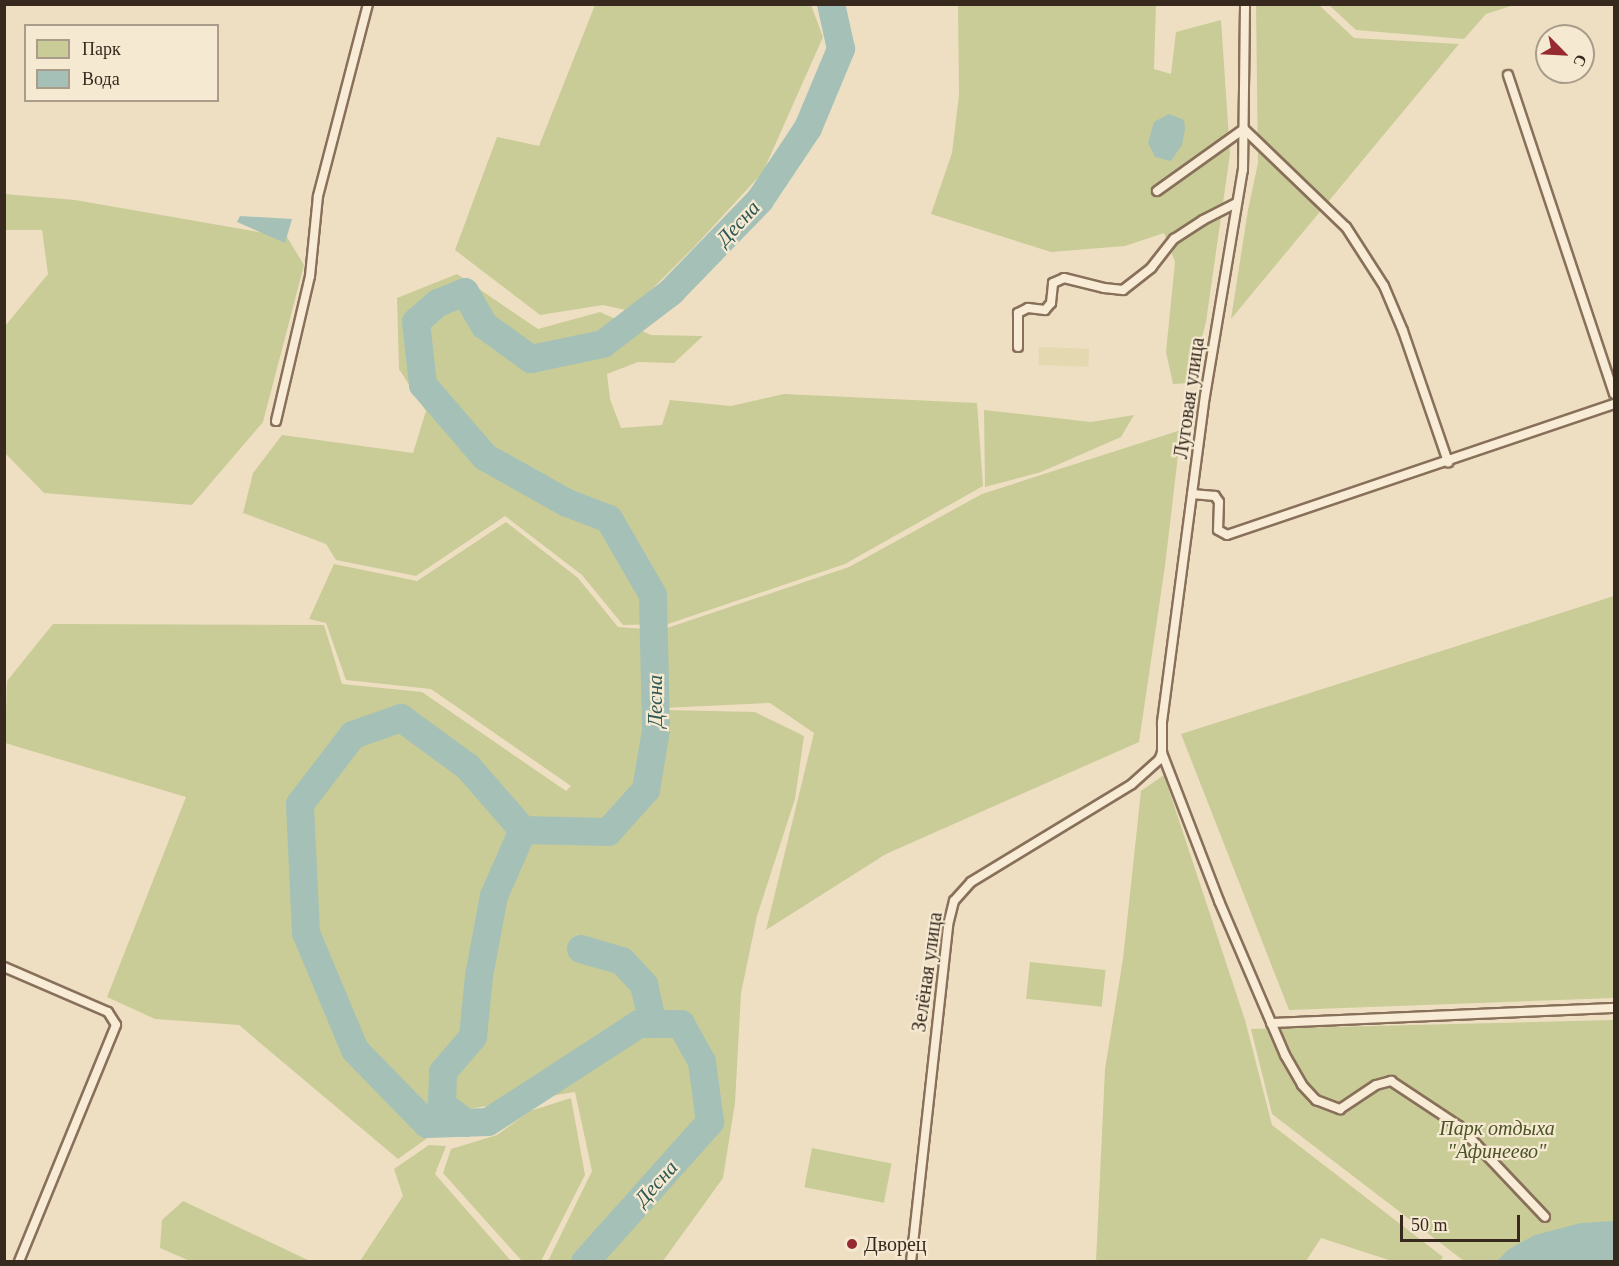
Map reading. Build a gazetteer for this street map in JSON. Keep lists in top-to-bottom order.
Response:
{
  "streets": {
    "lane": ["Луговая улица", "Зелёная улица"]
  },
  "crossings": [
    ["Луговая улица", "Зелёная улица"]
  ],
  "water": ["Десна"],
  "parks": ["Парк отдыха \"Афинеево\""],
  "places": ["Дворец"],
  "legend": ["Парк", "Вода"],
  "scale_bar": "50 m",
  "north": "bottom right"
}
